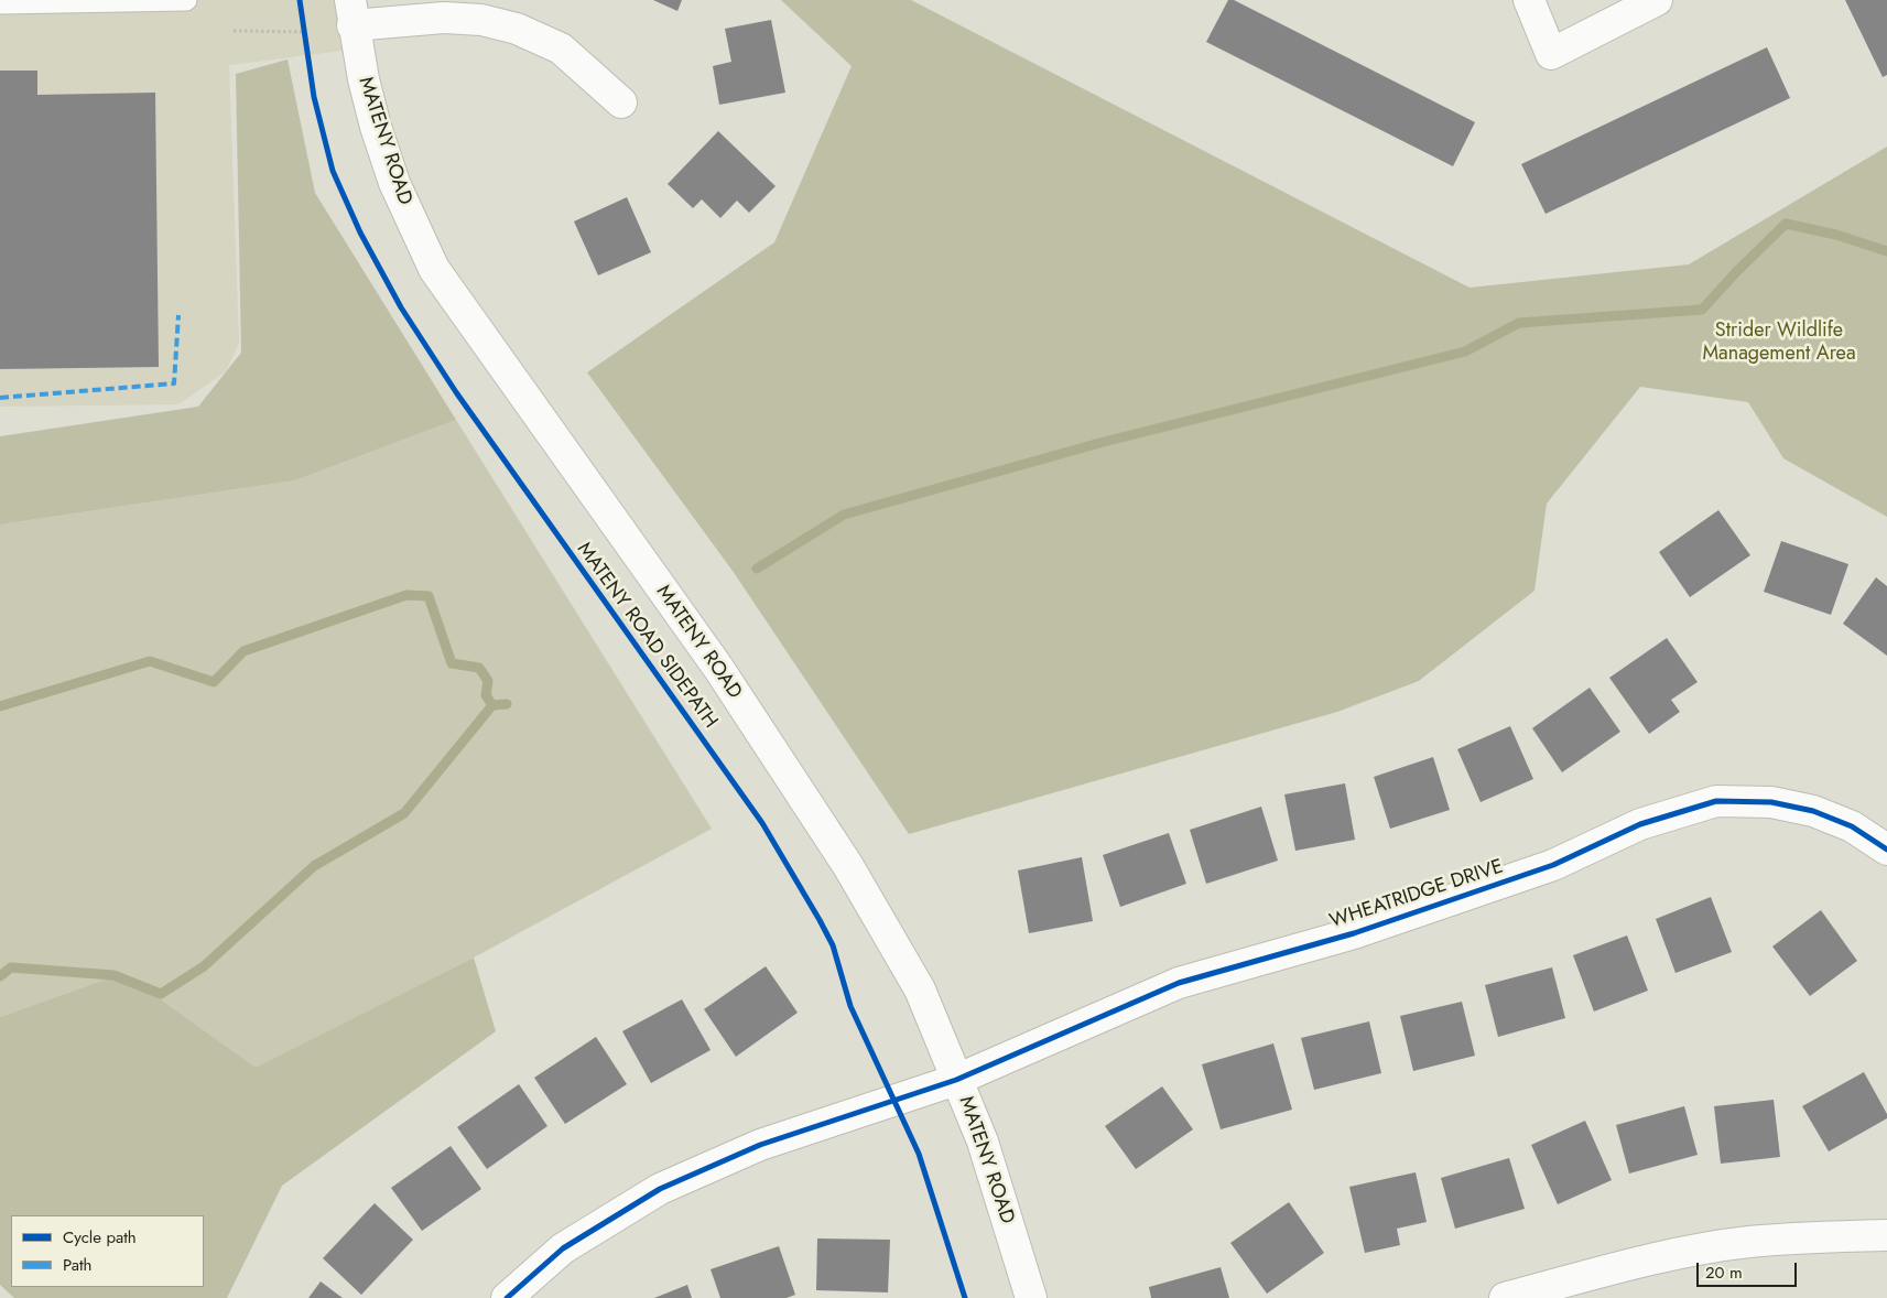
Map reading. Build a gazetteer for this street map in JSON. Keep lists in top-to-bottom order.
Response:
{
  "streets": {
    "street": ["MATENY ROAD", "WHEATRIDGE DRIVE"],
    "cycle path": ["MATENY ROAD SIDEPATH"]
  },
  "crossings": [
    ["MATENY ROAD", "WHEATRIDGE DRIVE"]
  ],
  "parks": ["Strider Wildlife Management Area"],
  "legend": ["Cycle path", "Path"],
  "scale_bar": "20 m"
}
